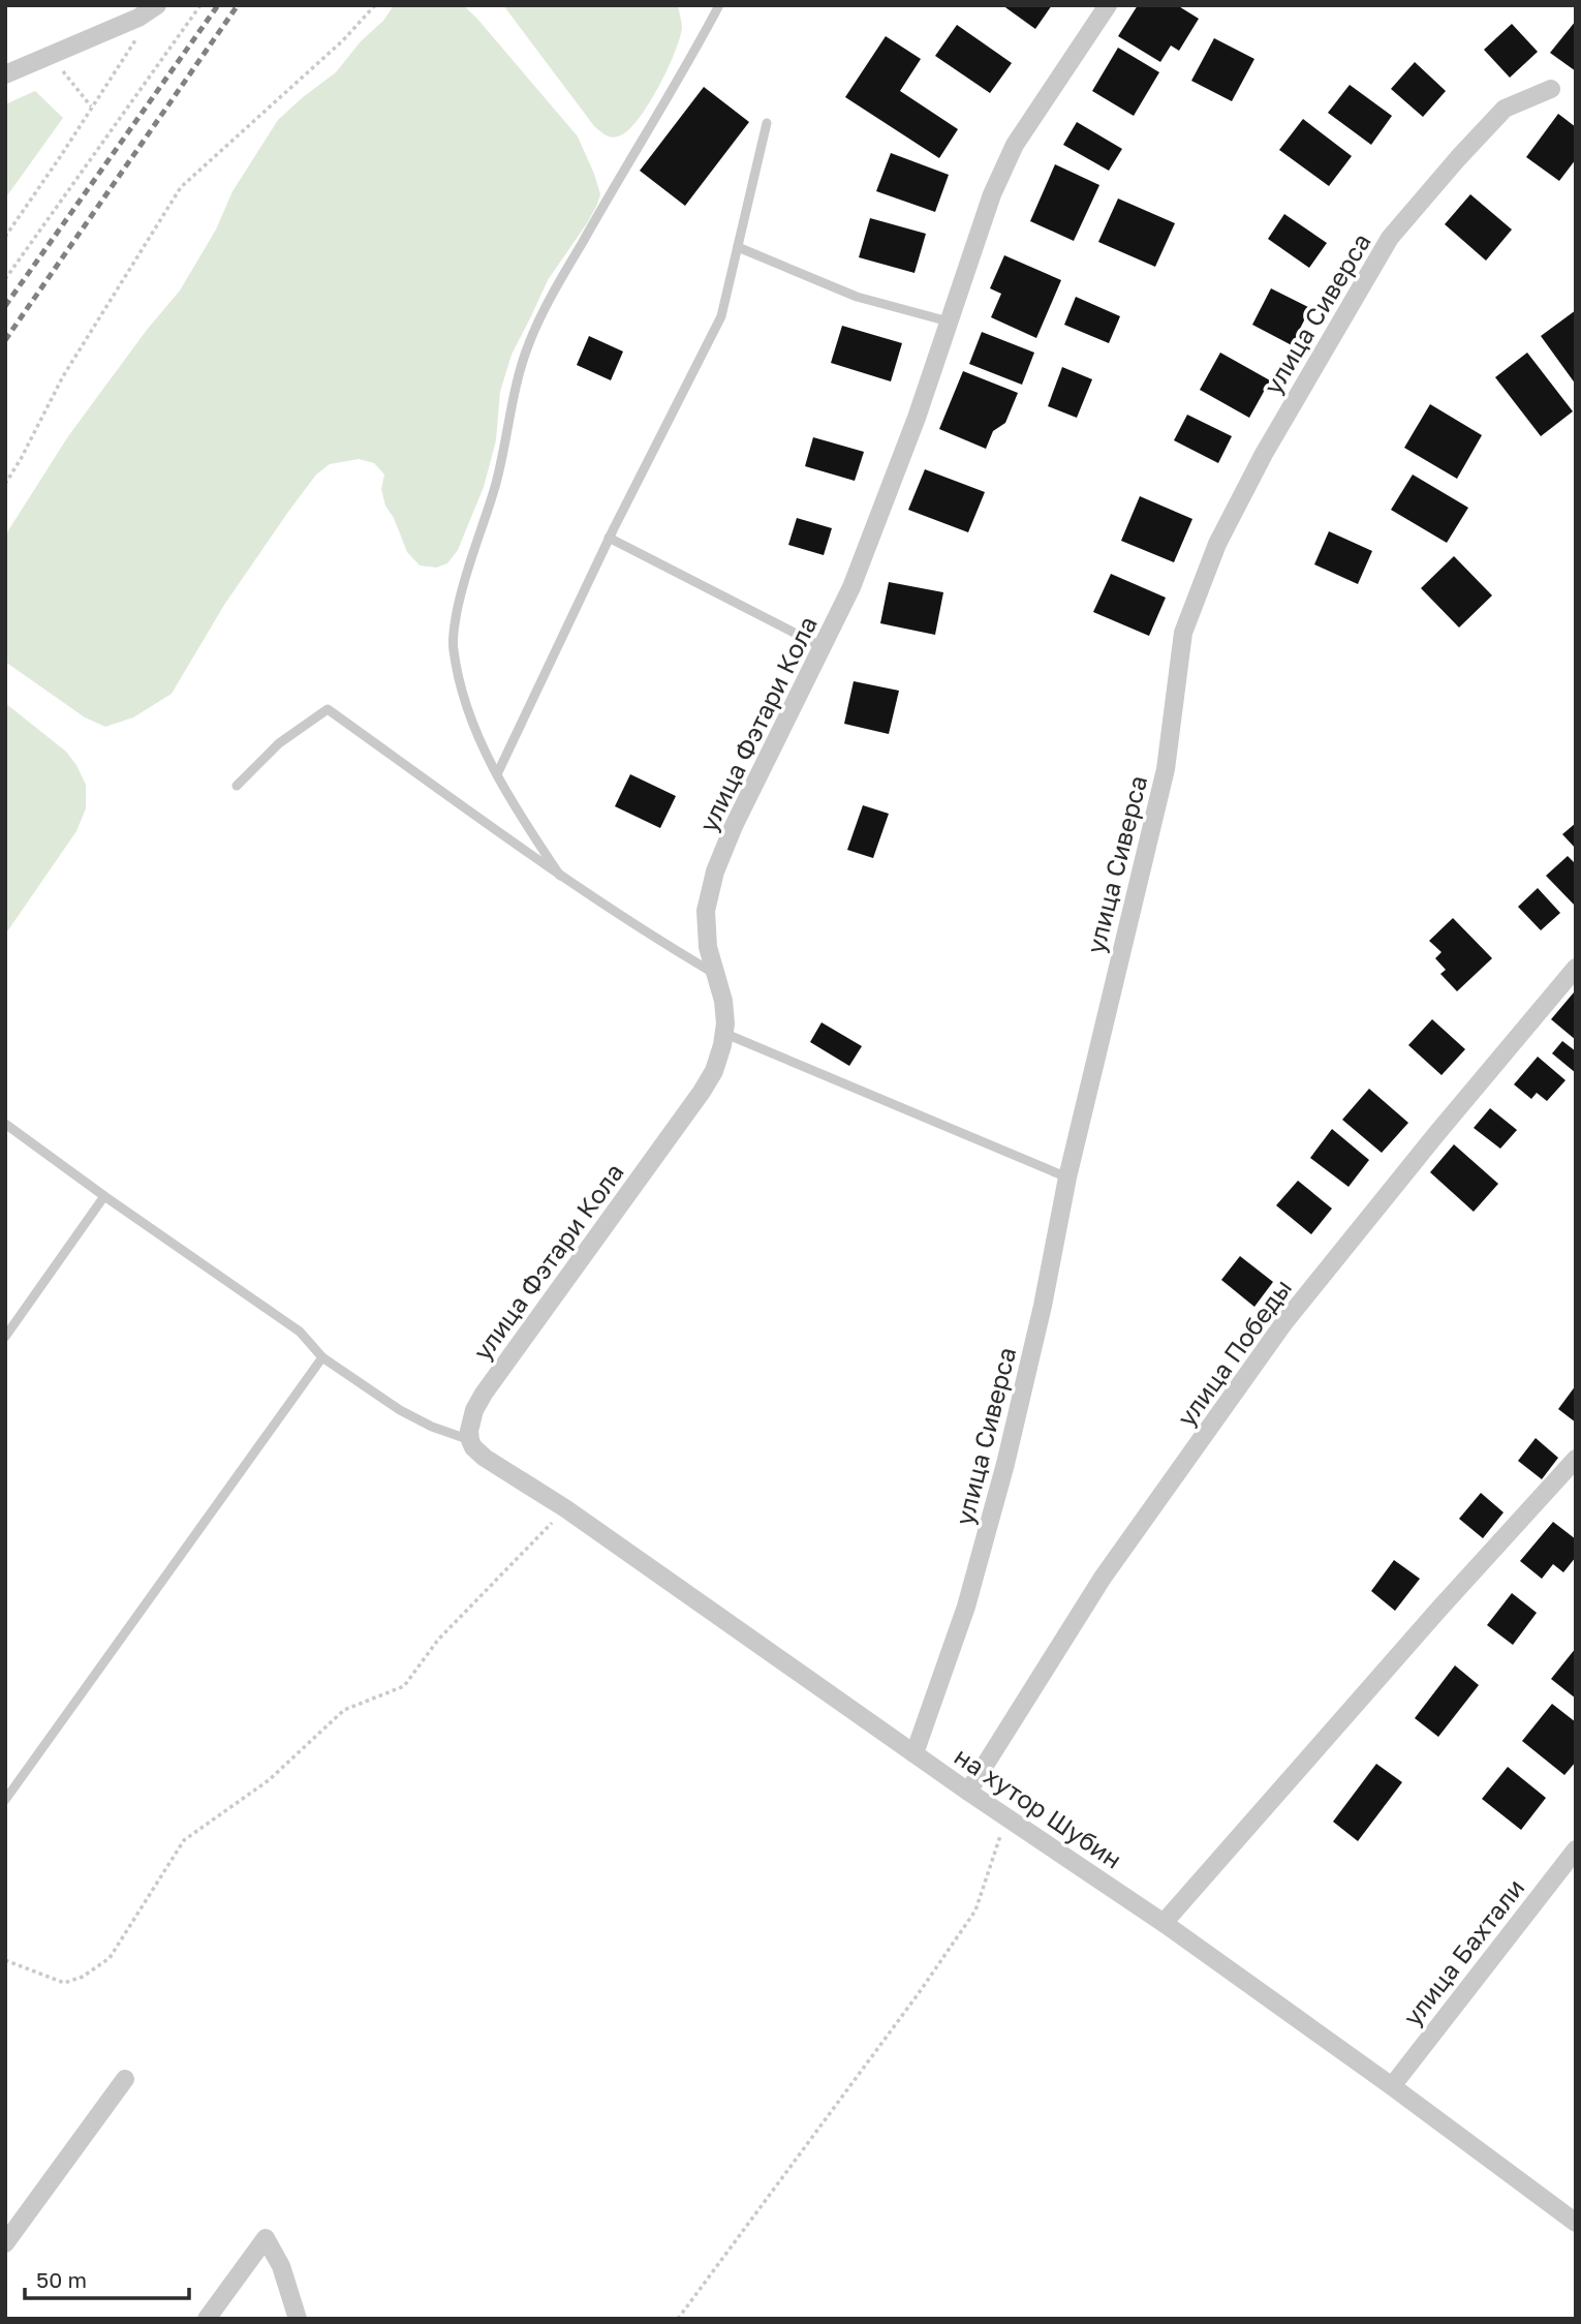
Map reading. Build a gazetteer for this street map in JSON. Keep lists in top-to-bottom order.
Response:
{
  "streets": {
    "street": [
      "улица Сиверса",
      "улица Фэтари Кола",
      "улица Победы",
      "на хутор Шубин",
      "улица Бахтали"
    ]
  },
  "crossings": [
    ["улица Сиверса", "на хутор Шубин"],
    ["улица Фэтари Кола", "на хутор Шубин"],
    ["улица Победы", "на хутор Шубин"],
    ["на хутор Шубин", "улица Бахтали"]
  ],
  "scale_bar": "50 m"
}
